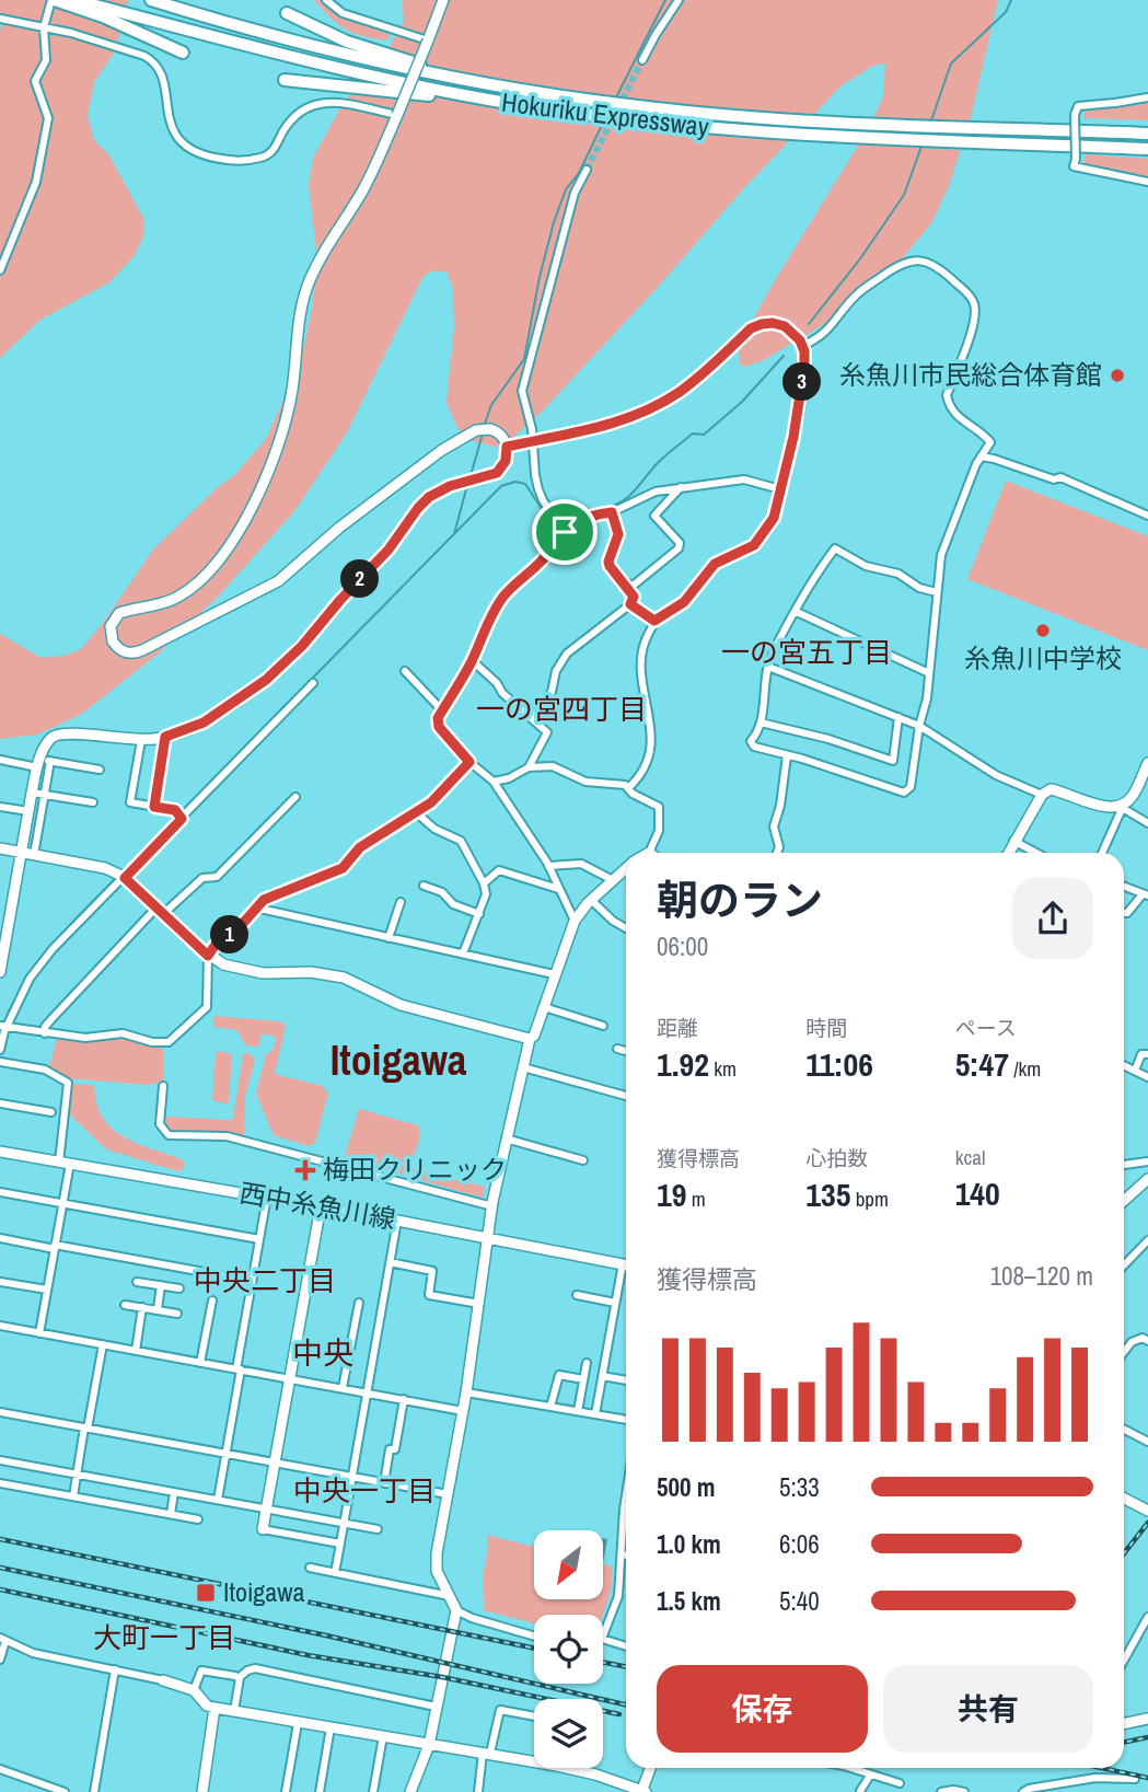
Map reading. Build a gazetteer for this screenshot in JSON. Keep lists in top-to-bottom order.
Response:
{
  "streets": {
    "highway": ["Hokuriku Expressway"],
    "street": ["西中糸魚川線"]
  },
  "districts": [
    "一の宮五丁目",
    "一の宮四丁目",
    "Itoigawa",
    "中央二丁目",
    "中央",
    "中央一丁目",
    "大町一丁目"
  ],
  "places": {
    "other": ["糸魚川市民総合体育館", "糸魚川中学校"],
    "health": ["梅田クリニック"],
    "transit": ["Itoigawa"]
  },
  "north": "bottom left",
  "page": {
    "pins": ["3", "2", "1"],
    "heading": ["朝のラン", "06:00"],
    "stats": [
      ["距離", "1.92 km"],
      ["時間", "11:06"],
      ["ペース", "5:47 /km"],
      ["獲得標高", "19 m"],
      ["心拍数", "135 bpm"],
      ["kcal", "140"]
    ],
    "chart": ["獲得標高", "108–120 m"],
    "list": [
      {
        "name": "500 m",
        "note": "5:33"
      },
      {
        "name": "1.0 km",
        "note": "6:06"
      },
      {
        "name": "1.5 km",
        "note": "5:40"
      }
    ],
    "buttons": ["保存", "共有"]
  }
}
